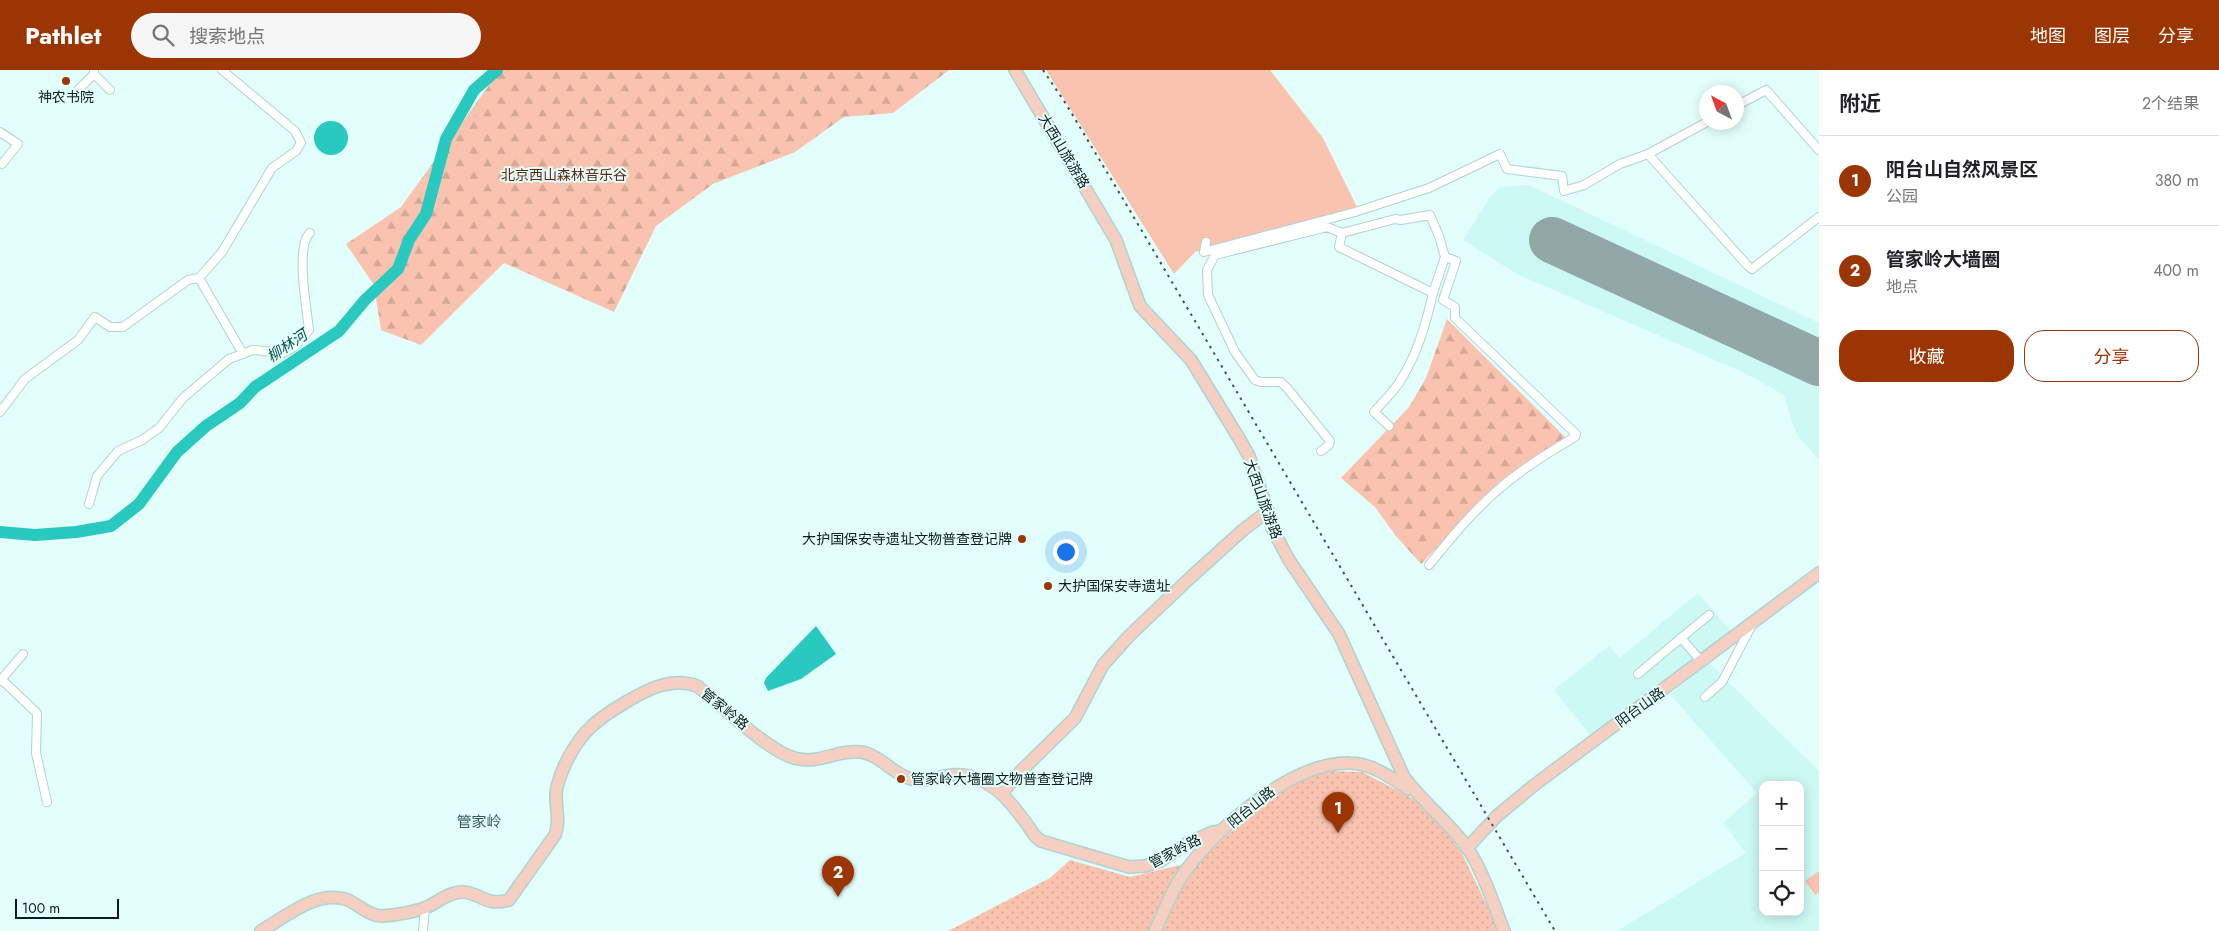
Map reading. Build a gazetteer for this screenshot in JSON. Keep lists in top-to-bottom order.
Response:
{
  "streets": {
    "street": ["大西山旅游路", "阳台山路", "管家岭路"]
  },
  "crossings": [
    ["大西山旅游路", "阳台山路"],
    ["阳台山路", "管家岭路"]
  ],
  "districts": ["管家岭"],
  "water": ["柳林河"],
  "parks": ["北京西山森林音乐谷"],
  "places": [
    "神农书院",
    "大护国保安寺遗址文物普查登记牌",
    "大护国保安寺遗址",
    "管家岭大墙圈文物普查登记牌"
  ],
  "scale_bar": "100 m",
  "north": "top left",
  "page": {
    "header": "Pathlet",
    "search": "搜索地点",
    "nav": ["地图", "图层", "分享"],
    "heading": ["附近", "2个结果"],
    "list": [
      {
        "mark": "1",
        "name": "阳台山自然风景区",
        "note": "公园",
        "value": "380 m"
      },
      {
        "mark": "2",
        "name": "管家岭大墙圈",
        "note": "地点",
        "value": "400 m"
      }
    ],
    "buttons": ["收藏", "分享"],
    "map_buttons": ["+", "−"],
    "pins": ["1", "2"],
    "scale": "100 m"
  }
}
